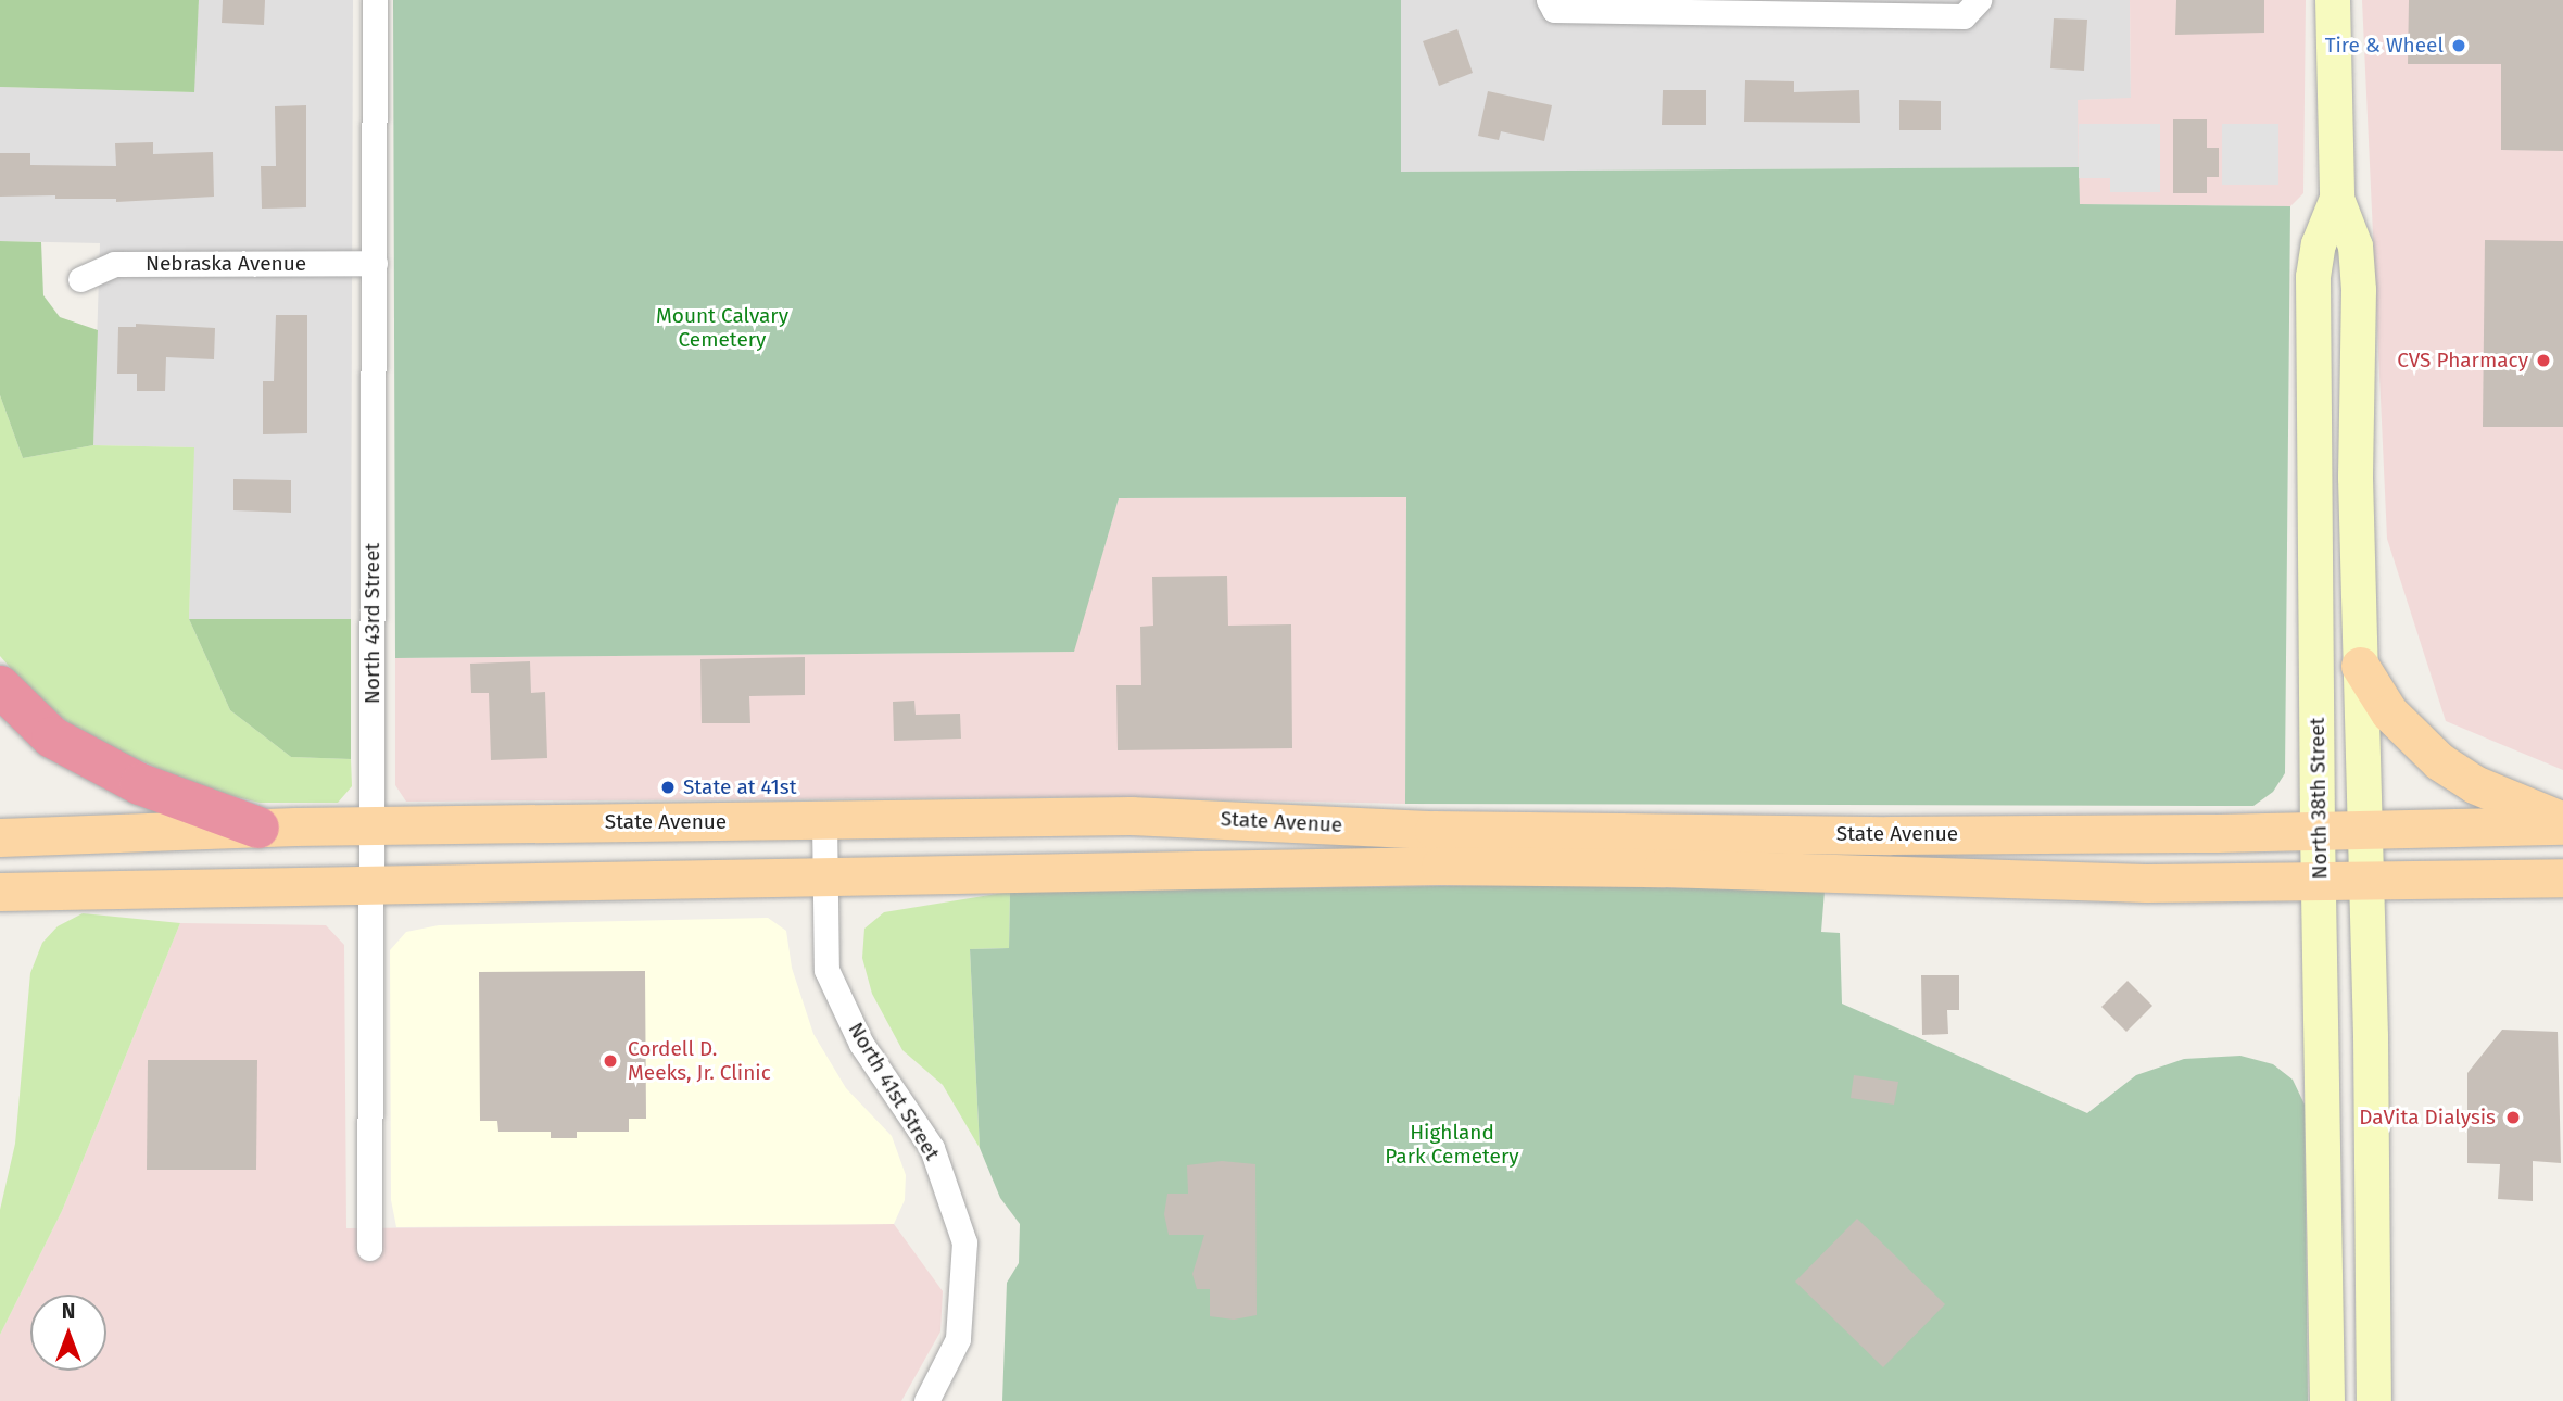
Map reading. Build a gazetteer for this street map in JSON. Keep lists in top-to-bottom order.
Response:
{
  "streets": {
    "main road": ["North 38th Street", "State Avenue"],
    "street": ["Nebraska Avenue", "North 43rd Street", "North 41st Street"]
  },
  "crossings": [
    ["Nebraska Avenue", "North 43rd Street"],
    ["North 43rd Street", "State Avenue"],
    ["North 38th Street", "State Avenue"],
    ["State Avenue", "North 41st Street"]
  ],
  "parks": ["Mount Calvary Cemetery", "Highland Park Cemetery"],
  "places": [
    "Tire & Wheel",
    "CVS Pharmacy",
    "State at 41st",
    "Cordell D. Meeks, Jr. Clinic",
    "DaVita Dialysis"
  ],
  "north": "top"
}
